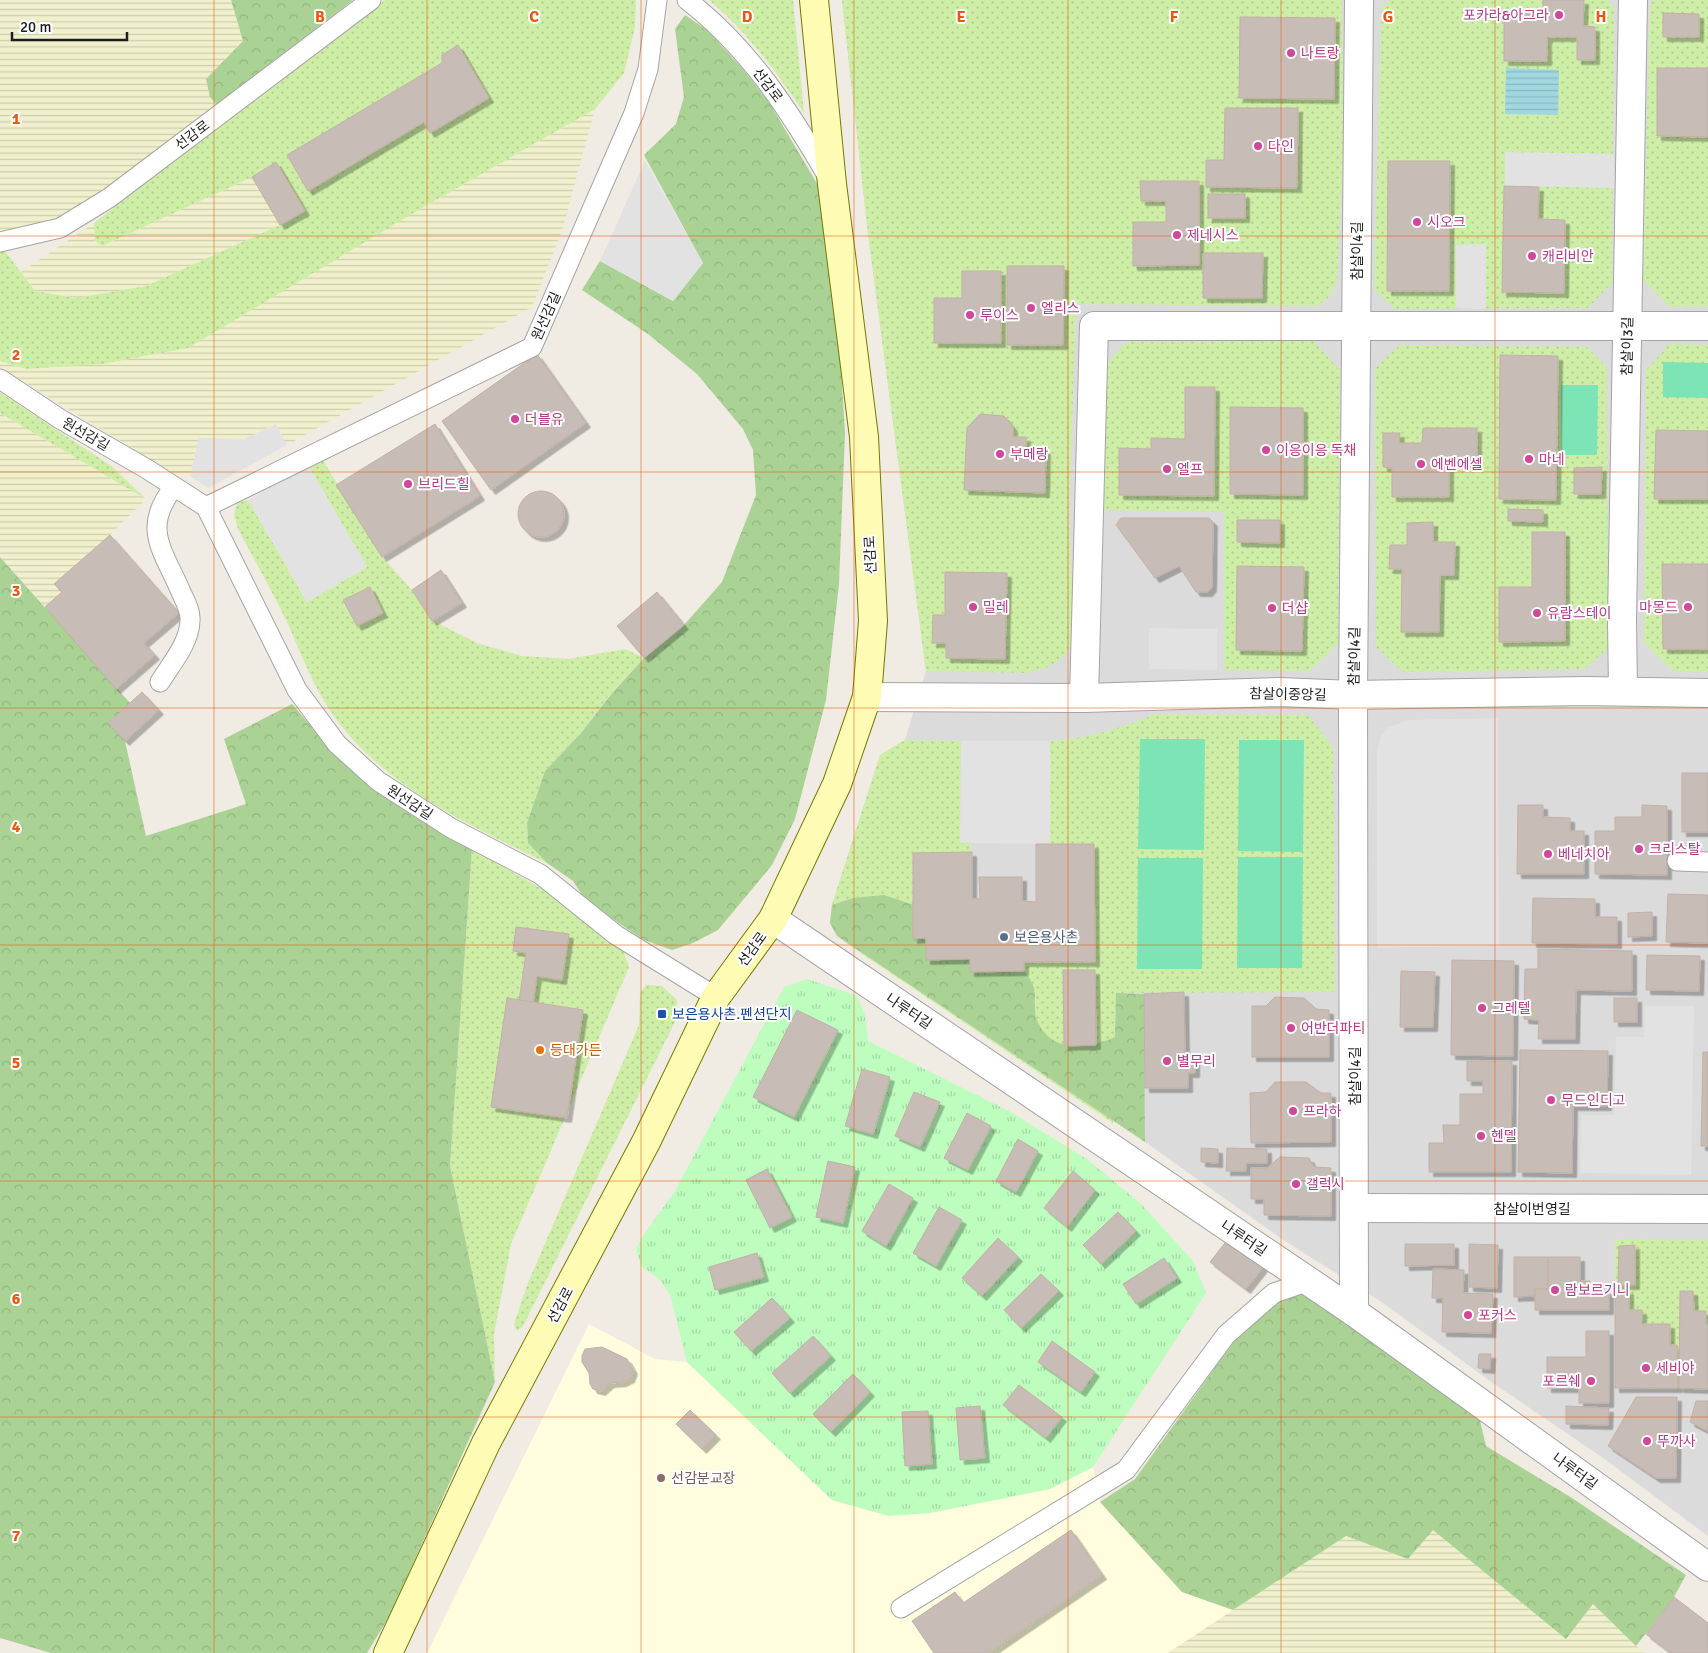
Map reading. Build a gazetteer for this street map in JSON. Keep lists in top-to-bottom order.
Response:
{
  "streets": {
    "street": [
      "선감로",
      "참살이4길",
      "참살이3길",
      "참살이중앙길",
      "나루터길",
      "참살이번영길"
    ],
    "lane": ["원선감길"]
  },
  "crossings": [
    ["선감로", "원선감길"],
    ["선감로", "참살이중앙길"],
    ["선감로", "나루터길"],
    ["참살이4길", "참살이중앙길"],
    ["참살이4길", "나루터길"],
    ["참살이4길", "참살이번영길"],
    ["참살이3길", "참살이중앙길"]
  ],
  "places": {
    "other": [
      "포카라&아그라",
      "나트랑",
      "다인",
      "시오크",
      "제네시스",
      "캐리비안",
      "엘리스",
      "루이스",
      "더블유",
      "이응이응 독채",
      "부메랑",
      "마네",
      "에벤에셀",
      "엘프",
      "브리드힐",
      "밀레",
      "마몽드",
      "더샵",
      "유람스테이",
      "크리스탈",
      "베네치아",
      "보은용사촌",
      "그레텔",
      "어반더파티",
      "등대가든",
      "별무리",
      "무드인디고",
      "프라하",
      "헨델",
      "갤럭시",
      "람보르기니",
      "포커스",
      "세비야",
      "포르쉐",
      "뚜까사",
      "선감분교장"
    ],
    "transit": ["보은용사촌.펜션단지"]
  },
  "scale_bar": "20 m",
  "grid": {
    "columns": [
      "B",
      "C",
      "D",
      "E",
      "F",
      "G",
      "H"
    ],
    "rows": [
      "1",
      "2",
      "3",
      "4",
      "5",
      "6",
      "7"
    ]
  }
}
